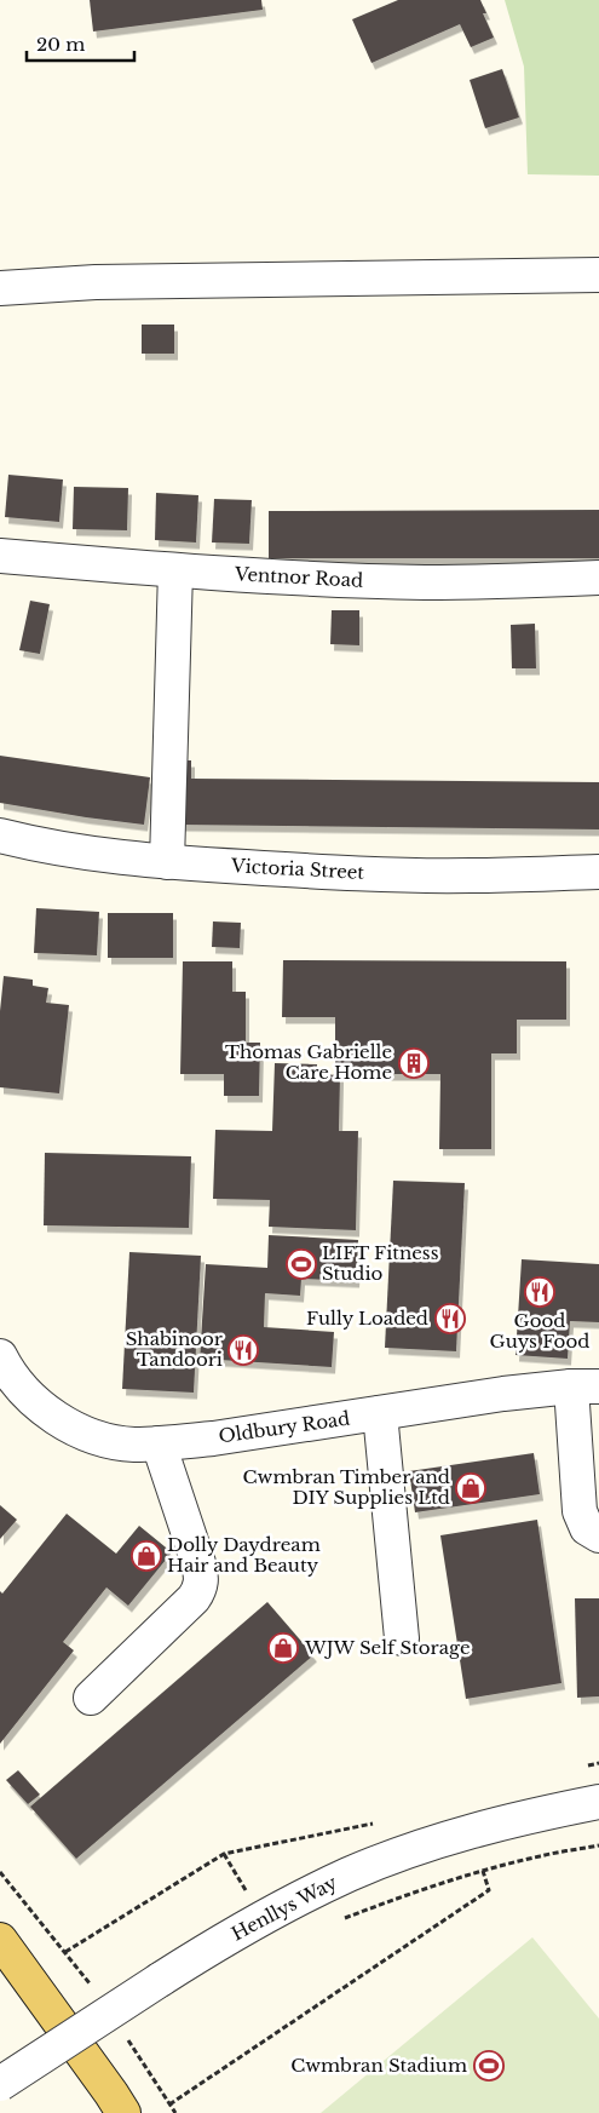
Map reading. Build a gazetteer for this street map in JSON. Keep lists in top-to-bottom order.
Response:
{
  "streets": {
    "street": [
      "Ventnor Road",
      "Victoria Street",
      "Oldbury Road",
      "Henllys Way"
    ]
  },
  "places": {
    "building": ["Thomas Gabrielle Care Home"],
    "sports": ["LIFT Fitness Studio", "Cwmbran Stadium"],
    "restaurant": ["Good Guys Food", "Fully Loaded", "Shabinoor Tandoori"],
    "shop": ["Cwmbran Timber and DIY Supplies Ltd", "Dolly Daydream Hair and Beauty", "WJW Self Storage"]
  },
  "scale_bar": "20 m"
}
